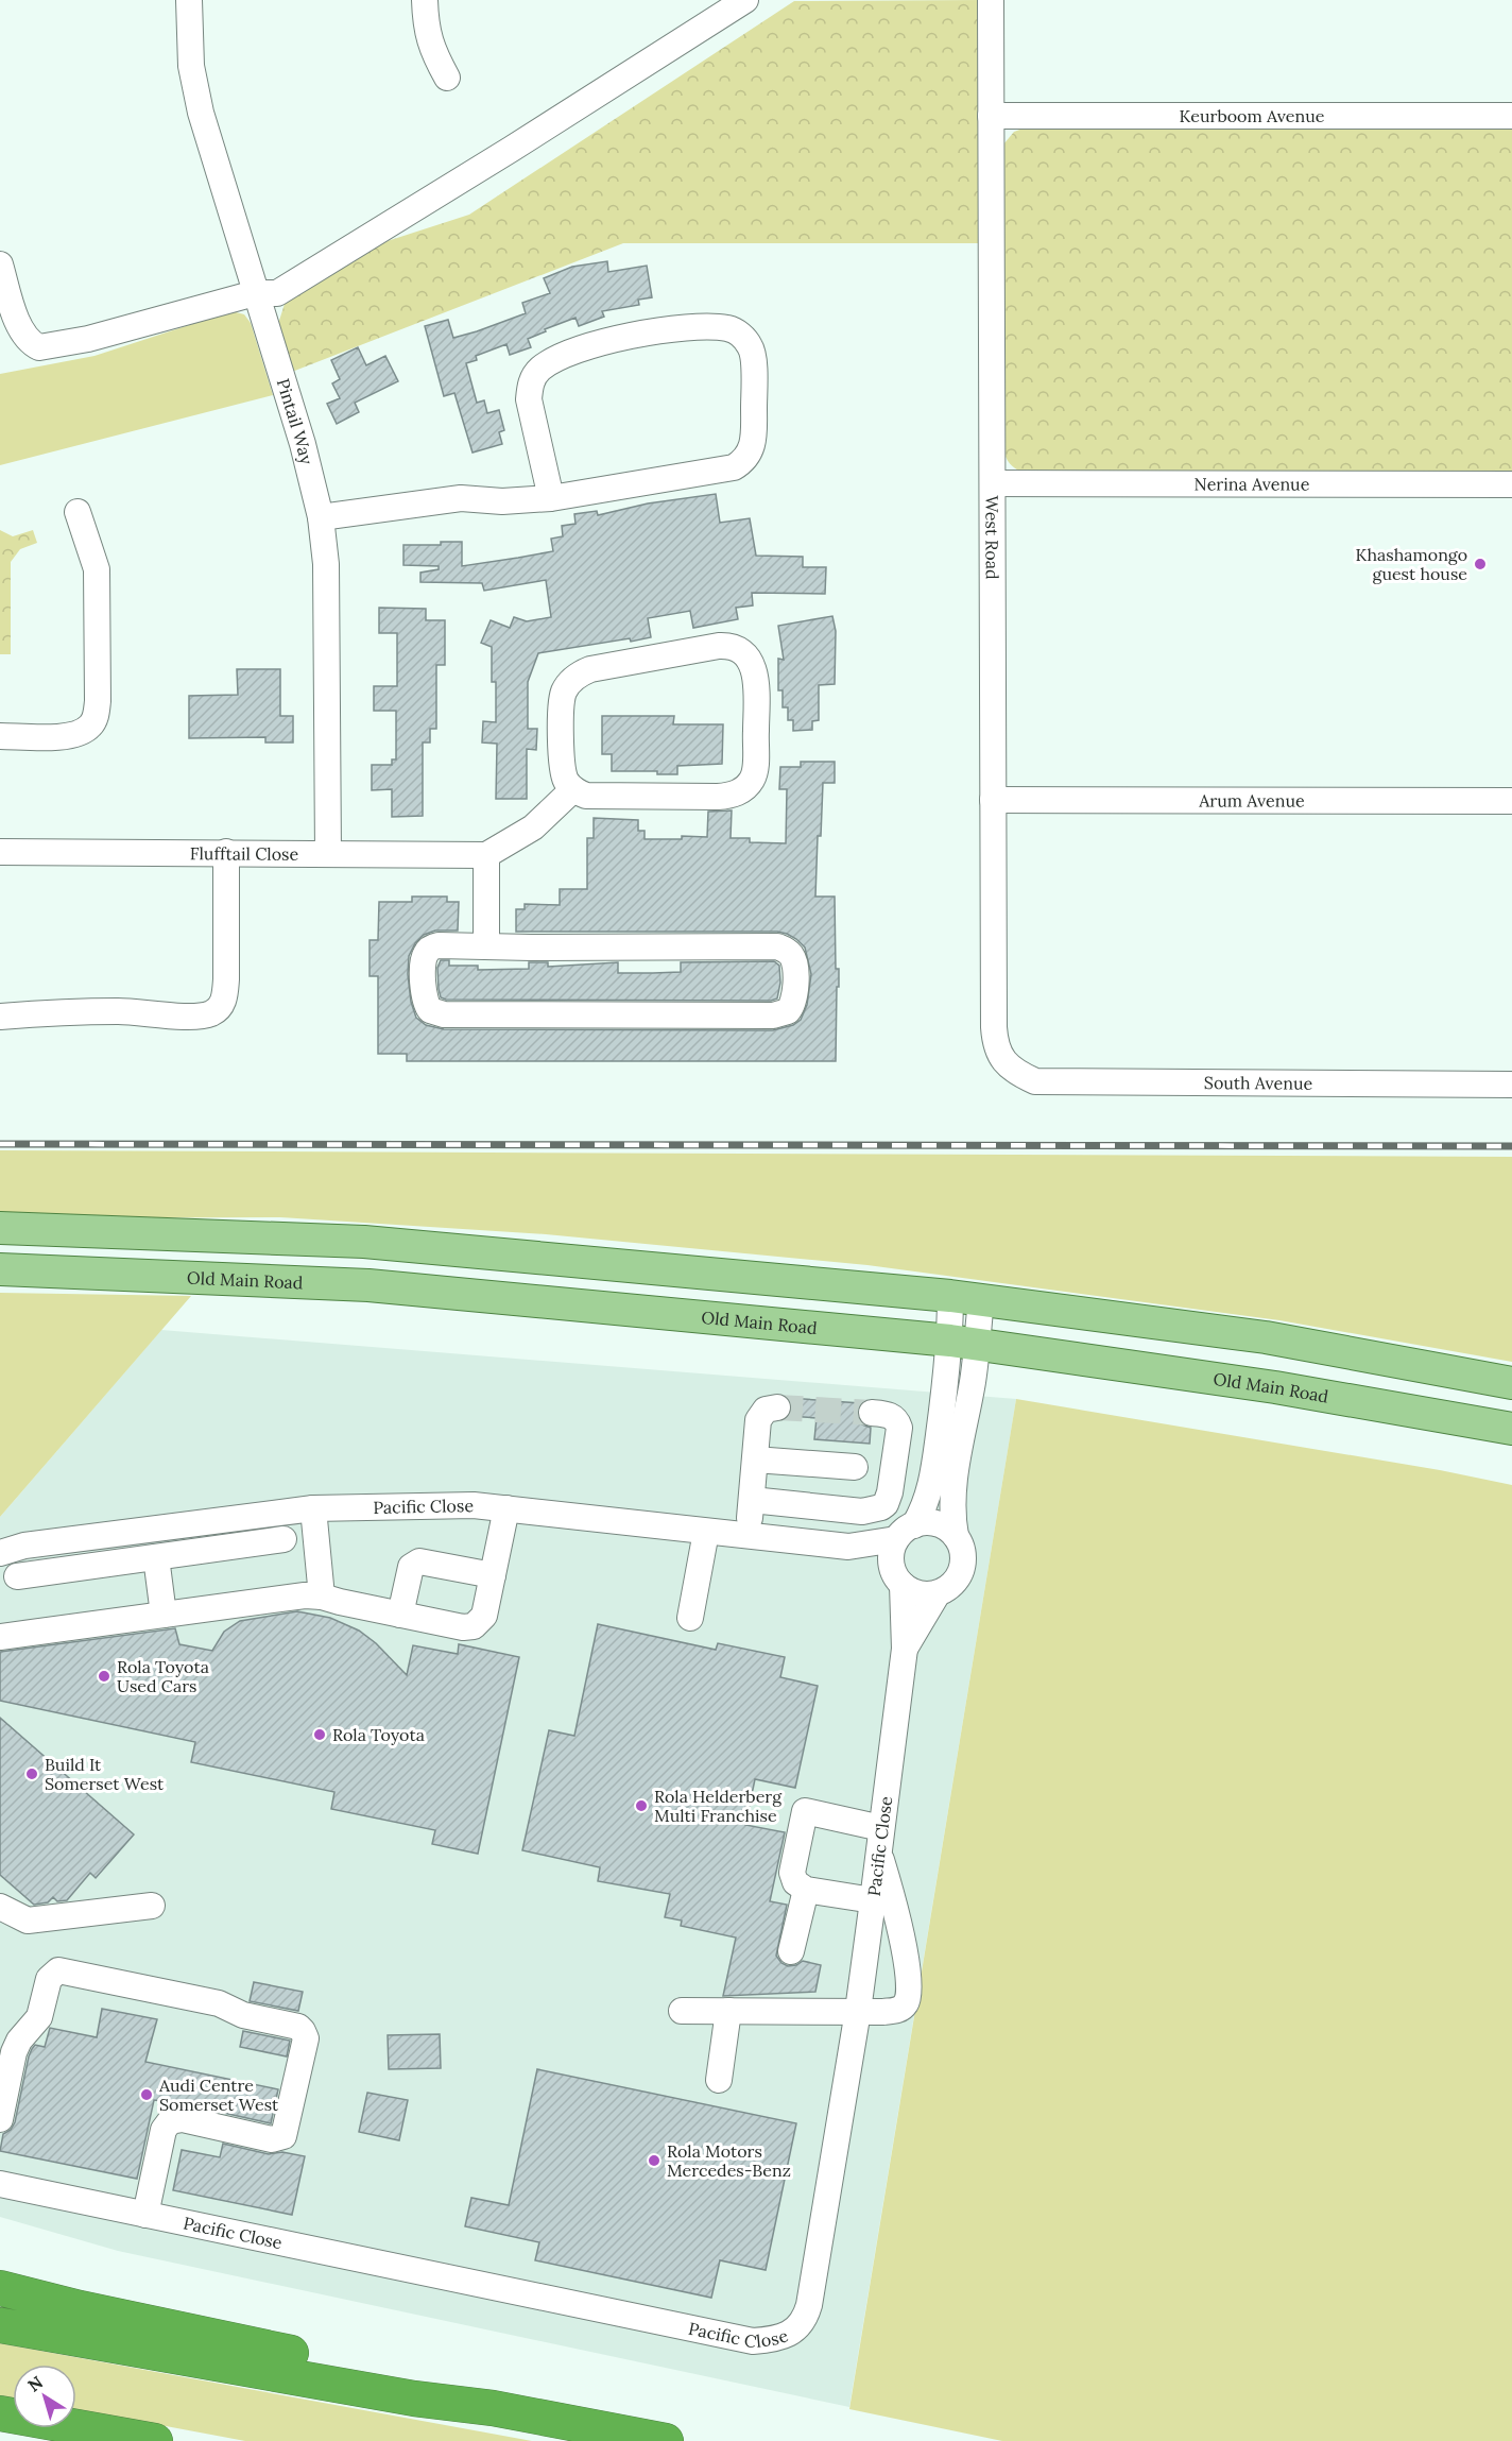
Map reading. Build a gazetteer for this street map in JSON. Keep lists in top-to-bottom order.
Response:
{
  "streets": {
    "main road": ["Old Main Road"],
    "street": [
      "Keurboom Avenue",
      "Pintail Way",
      "Nerina Avenue",
      "West Road",
      "Arum Avenue",
      "Flufftail Close",
      "South Avenue",
      "Pacific Close"
    ]
  },
  "crossings": [
    ["Keurboom Avenue", "West Road"],
    ["Pintail Way", "Flufftail Close"],
    ["Nerina Avenue", "West Road"],
    ["West Road", "Arum Avenue"],
    ["West Road", "South Avenue"]
  ],
  "places": [
    "Khashamongo guest house",
    "Rola Toyota Used Cars",
    "Rola Toyota",
    "Build It Somerset West",
    "Rola Helderberg Multi Franchise",
    "Audi Centre Somerset West",
    "Rola Motors Mercedes-Benz"
  ],
  "north": "top left"
}
